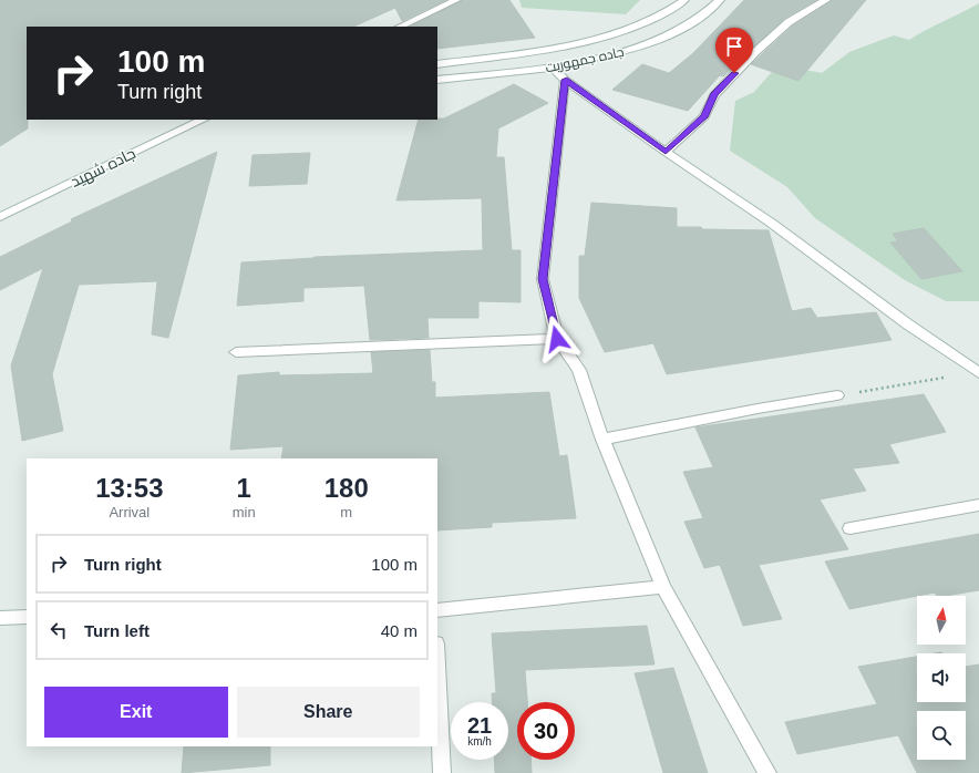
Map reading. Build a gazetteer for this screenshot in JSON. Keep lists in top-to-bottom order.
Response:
{
  "streets": {
    "street": ["جاده جمهوریت", "جاده شهید"]
  },
  "north": "top",
  "page": {
    "turn": ["100 m", "Turn right"],
    "eta": [
      "13:53",
      "Arrival",
      "1",
      "min",
      "180",
      "m"
    ],
    "list": [
      {
        "name": "Turn right",
        "value": "100 m"
      },
      {
        "name": "Turn left",
        "value": "40 m"
      }
    ],
    "buttons": ["Exit", "Share"],
    "speed": "21 km/h",
    "limit": "30"
  }
}
